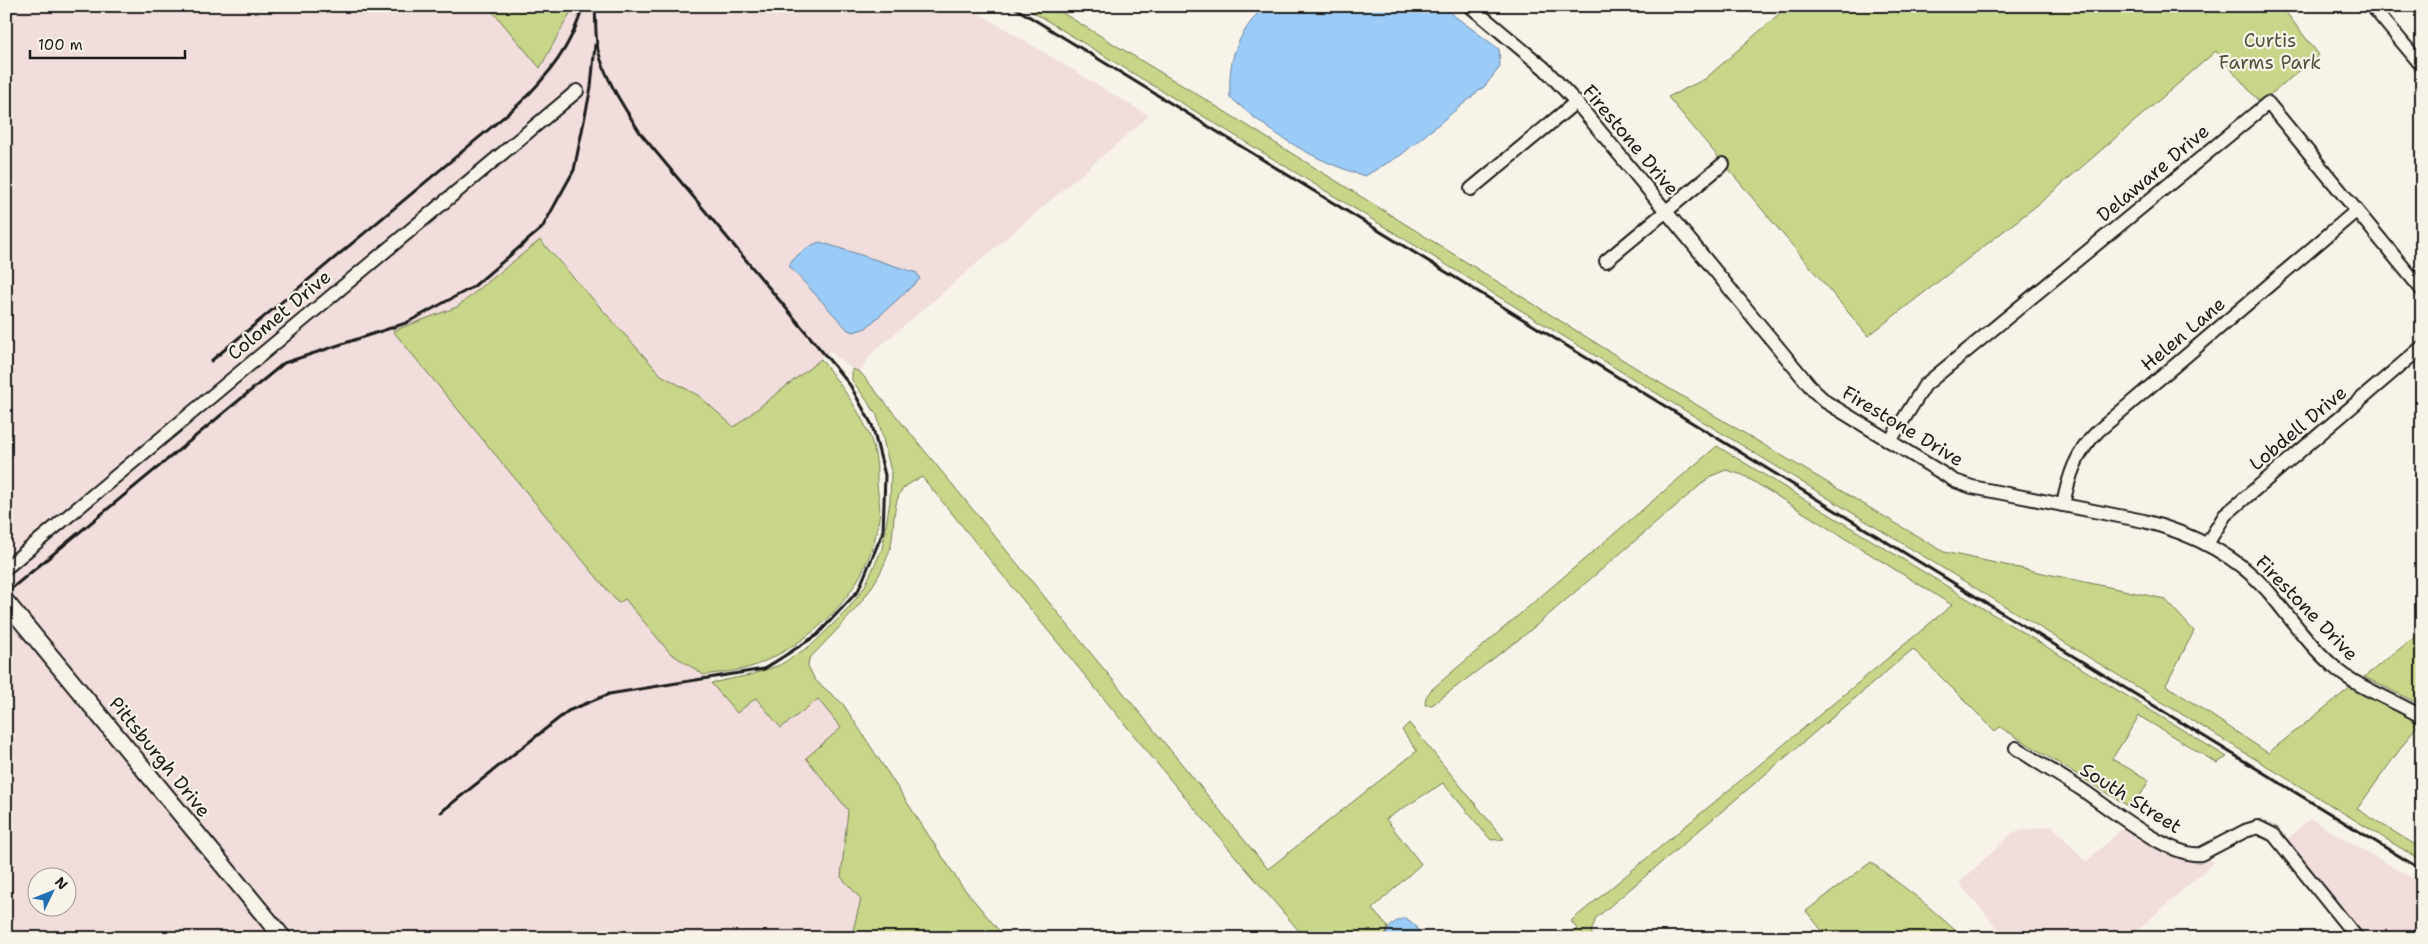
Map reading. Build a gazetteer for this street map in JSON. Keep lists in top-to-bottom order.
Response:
{
  "streets": {
    "street": [
      "Firestone Drive",
      "Delaware Drive",
      "Colomet Drive",
      "Helen Lane",
      "Lobdell Drive",
      "Pittsburgh Drive",
      "South Street"
    ]
  },
  "crossings": [
    ["Firestone Drive", "Delaware Drive"],
    ["Firestone Drive", "Helen Lane"],
    ["Firestone Drive", "Lobdell Drive"],
    ["Delaware Drive", "Helen Lane"]
  ],
  "parks": ["Curtis Farms Park"],
  "scale_bar": "100 m",
  "north": "top right"
}
